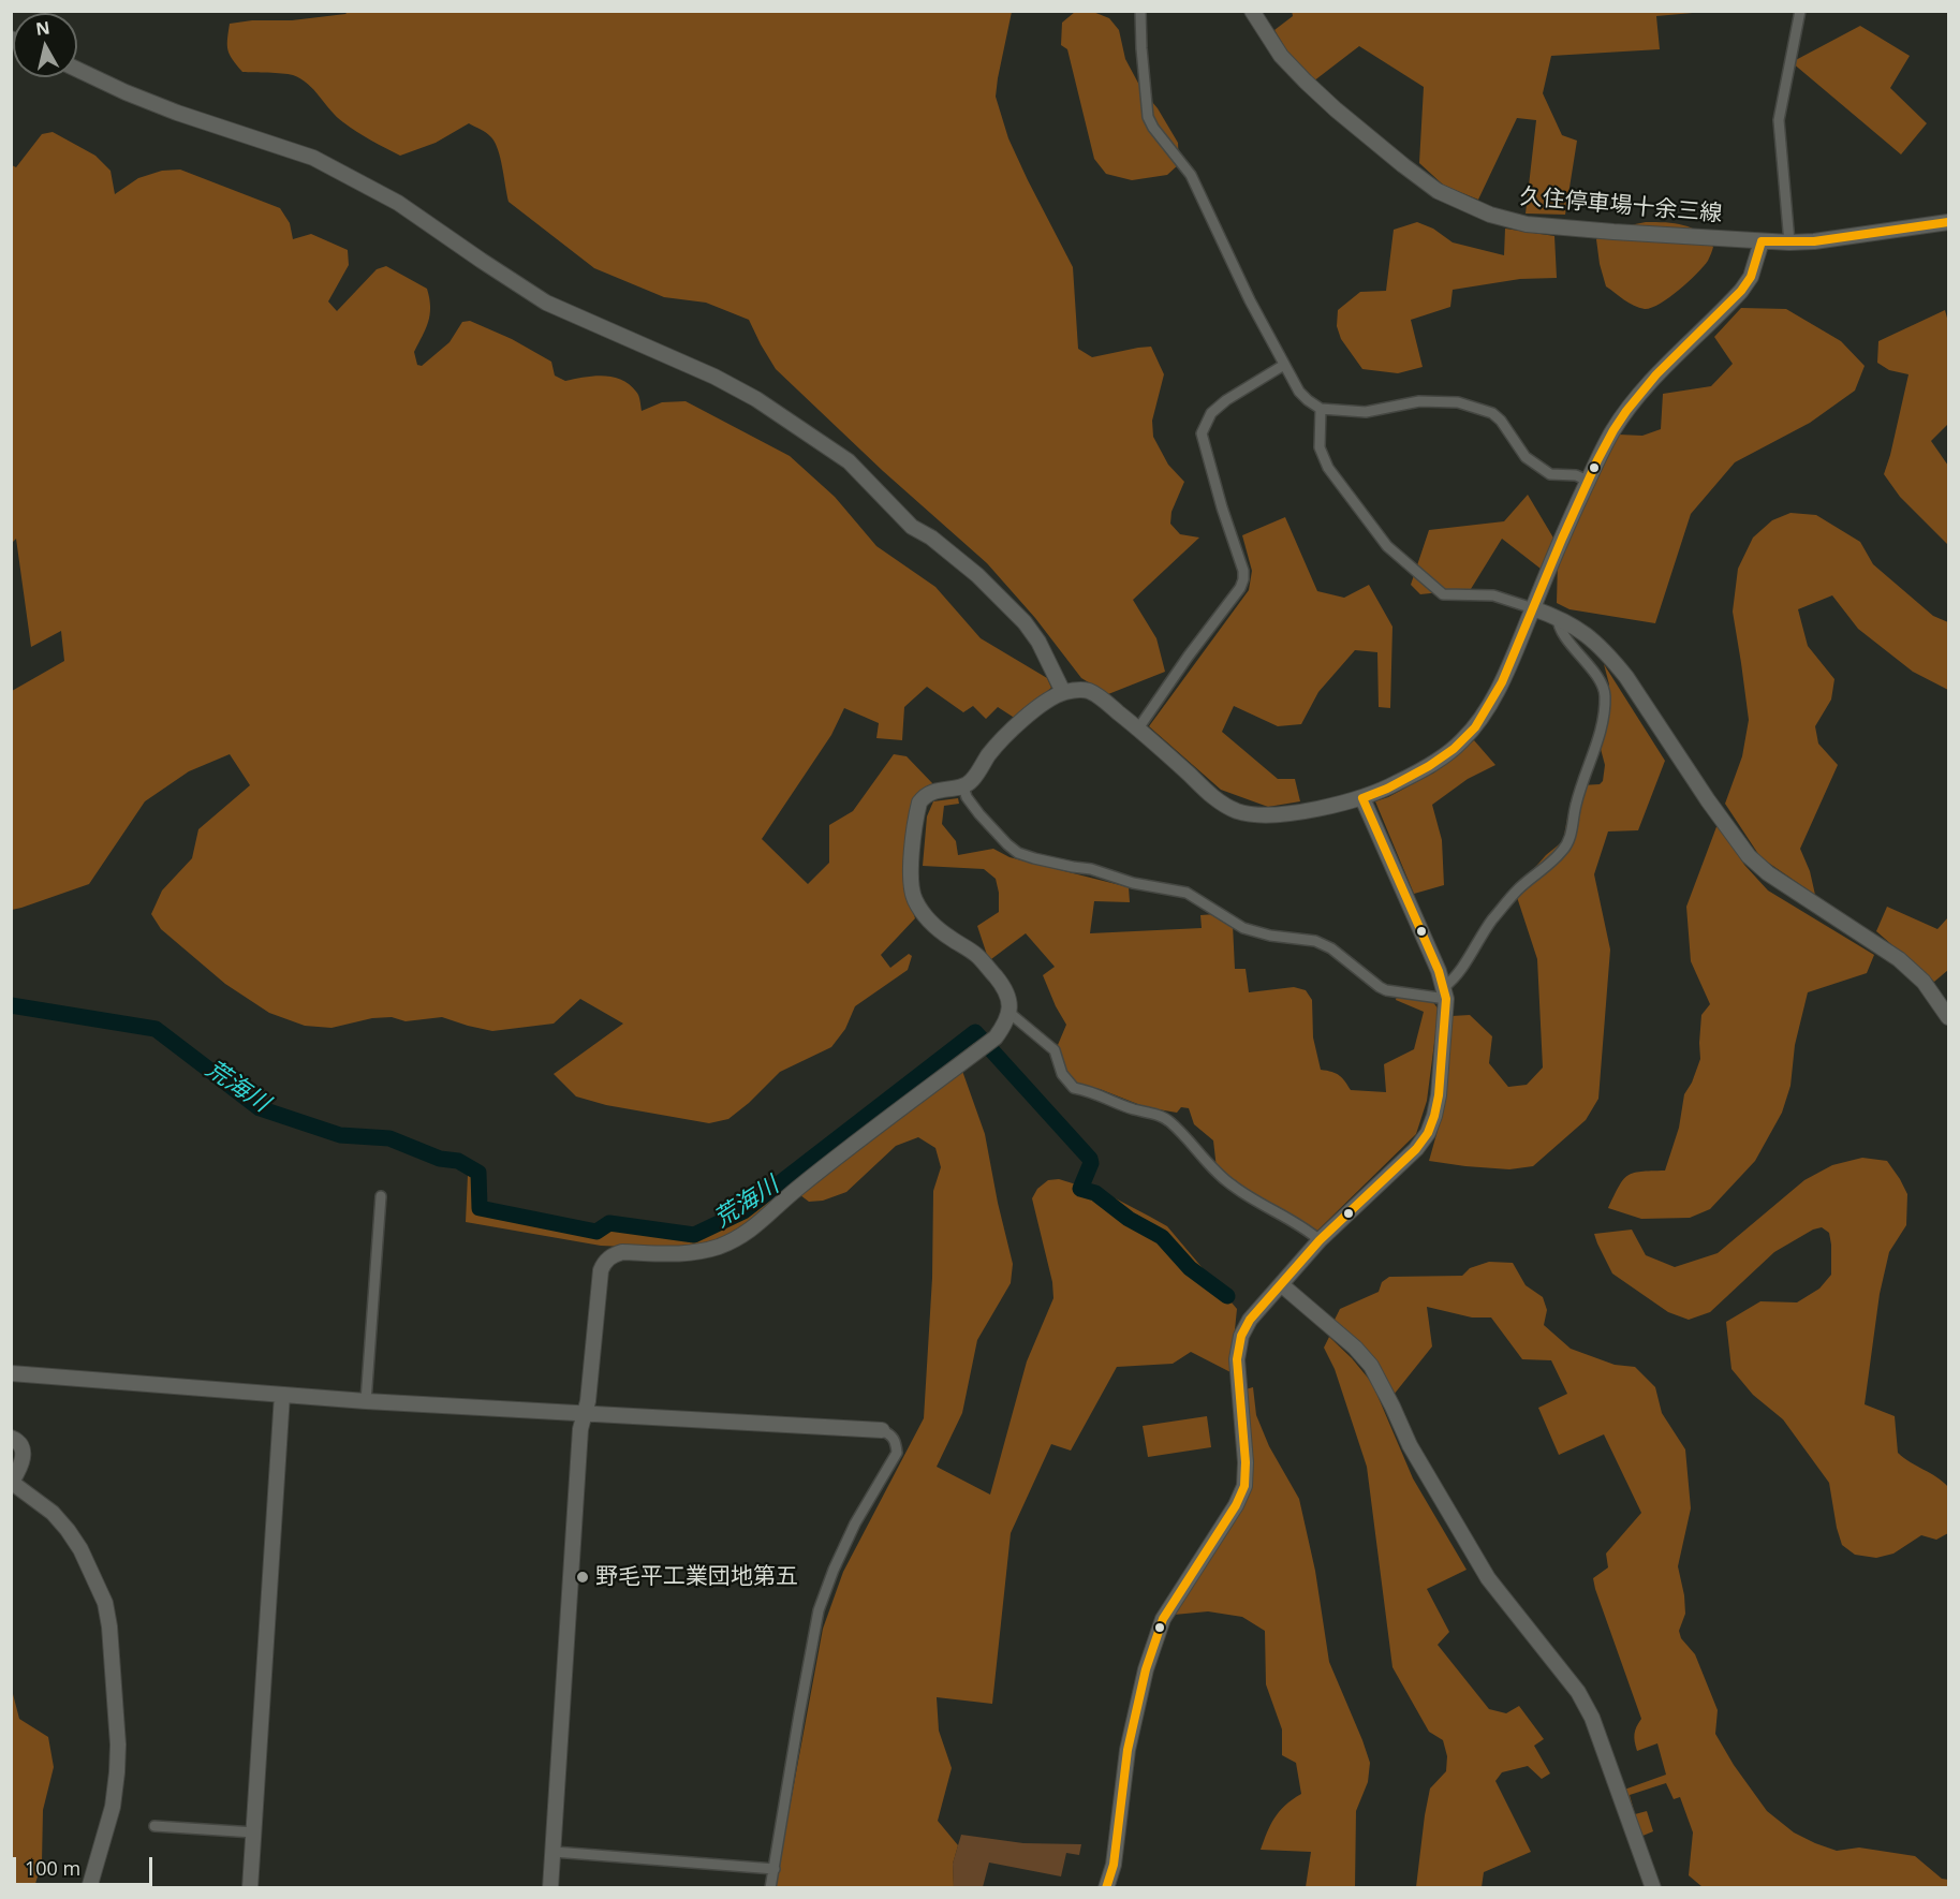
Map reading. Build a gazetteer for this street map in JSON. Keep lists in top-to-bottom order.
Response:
{
  "streets": {
    "street": ["久住停車場十余三線"]
  },
  "water": ["荒海川"],
  "places": ["野毛平工業団地第五"],
  "scale_bar": "100 m",
  "north": "top"
}
